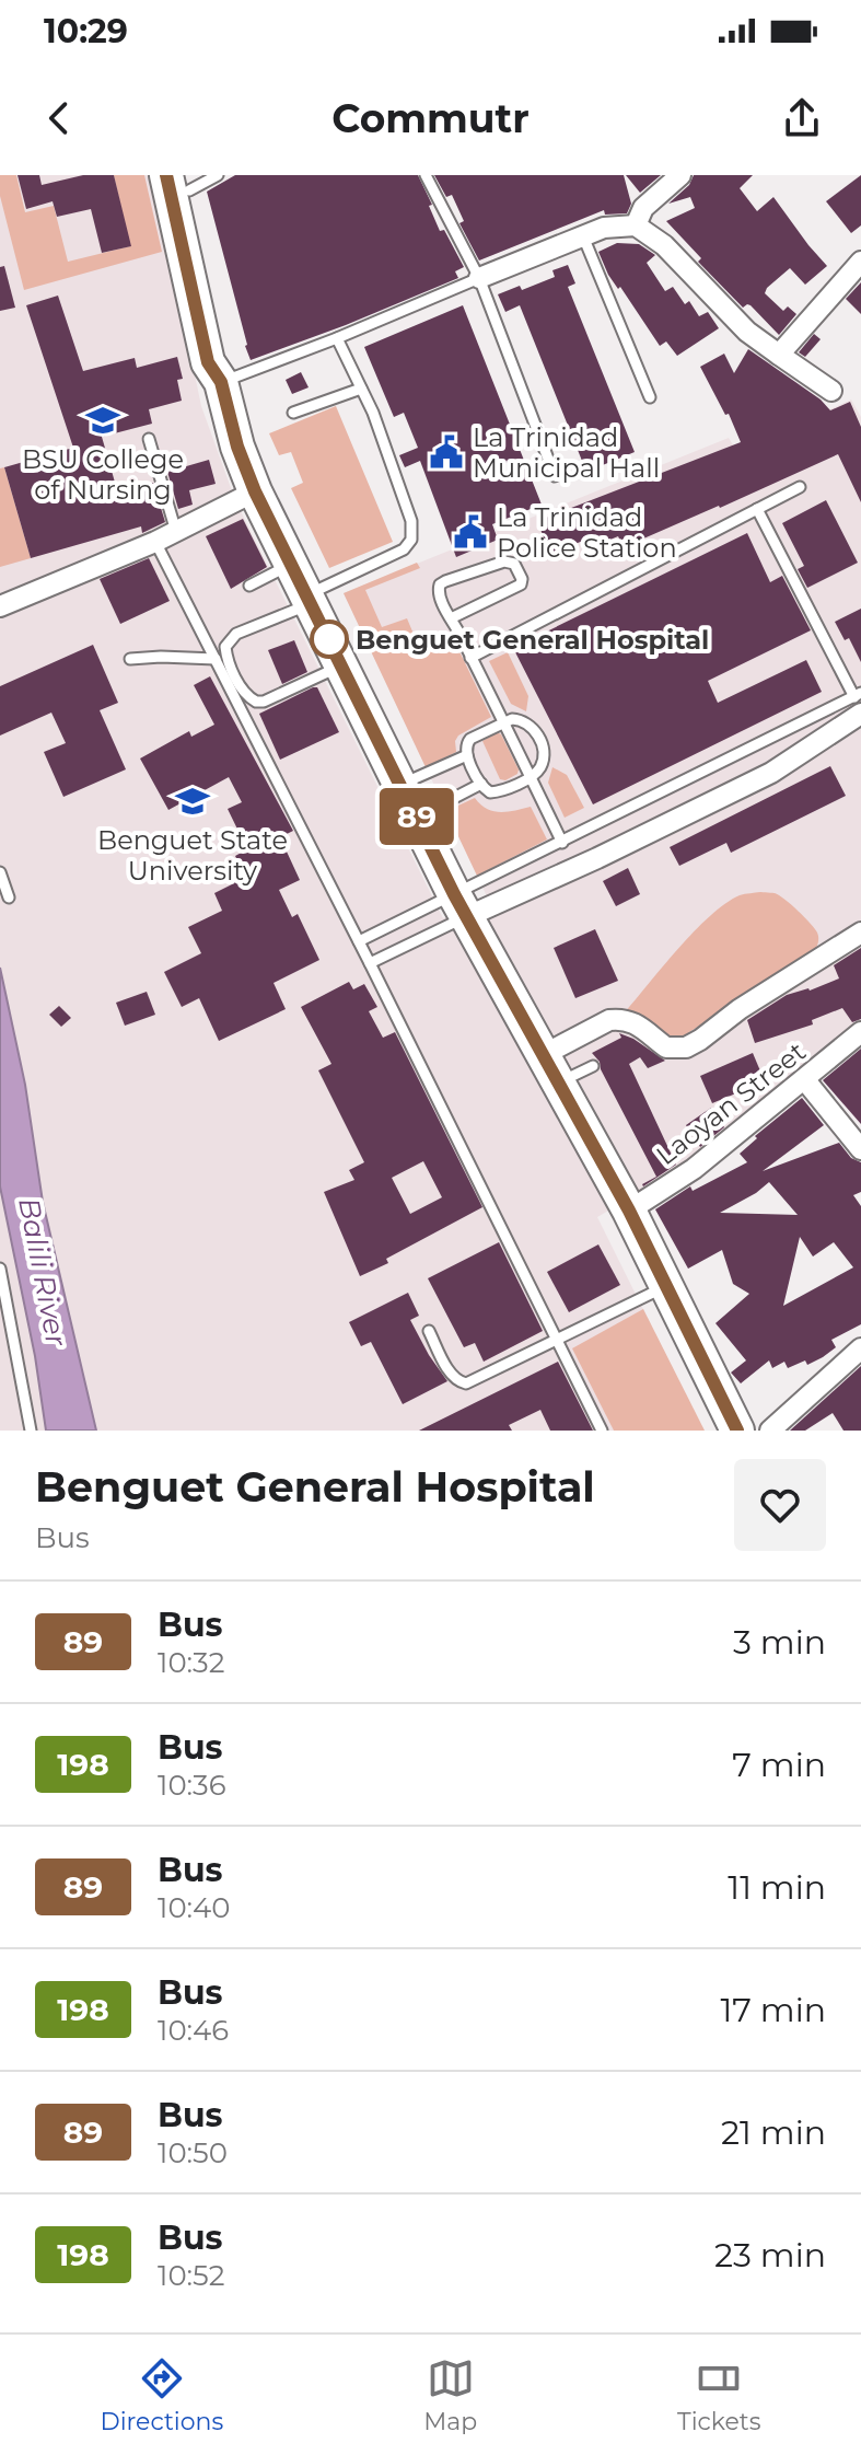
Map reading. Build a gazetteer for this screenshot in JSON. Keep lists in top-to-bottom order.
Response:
{
  "streets": {
    "street": ["Laoyan Street"]
  },
  "water": ["Balili River"],
  "places": {
    "school or university": ["BSU College of Nursing", "Benguet State University"],
    "public building": ["La Trinidad Municipal Hall", "La Trinidad Police Station"],
    "other": ["Benguet General Hospital"]
  },
  "lines": ["bus line 89"],
  "page": {
    "status": "10:29",
    "header": "Commutr",
    "on_map": "89",
    "heading": ["Benguet General Hospital", "Bus"],
    "list": [
      {
        "mark": "89",
        "name": "Bus",
        "note": "10:32",
        "value": "3 min"
      },
      {
        "mark": "198",
        "name": "Bus",
        "note": "10:36",
        "value": "7 min"
      },
      {
        "mark": "89",
        "name": "Bus",
        "note": "10:40",
        "value": "11 min"
      },
      {
        "mark": "198",
        "name": "Bus",
        "note": "10:46",
        "value": "17 min"
      },
      {
        "mark": "89",
        "name": "Bus",
        "note": "10:50",
        "value": "21 min"
      },
      {
        "mark": "198",
        "name": "Bus",
        "note": "10:52",
        "value": "23 min"
      }
    ],
    "tabs": ["Directions", "Map", "Tickets"]
  }
}
